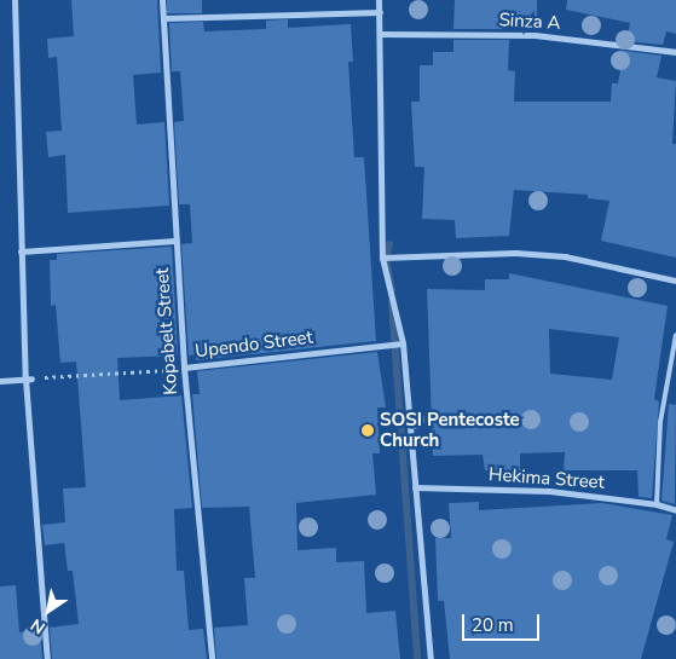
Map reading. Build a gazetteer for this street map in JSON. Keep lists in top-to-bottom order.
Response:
{
  "streets": {
    "street": [
      "Sinza A",
      "Kopabelt Street",
      "Upendo Street",
      "Hekima Street"
    ]
  },
  "crossings": [
    ["Kopabelt Street", "Upendo Street"]
  ],
  "places": ["SOSI Pentecoste Church"],
  "scale_bar": "20 m",
  "north": "bottom left"
}
